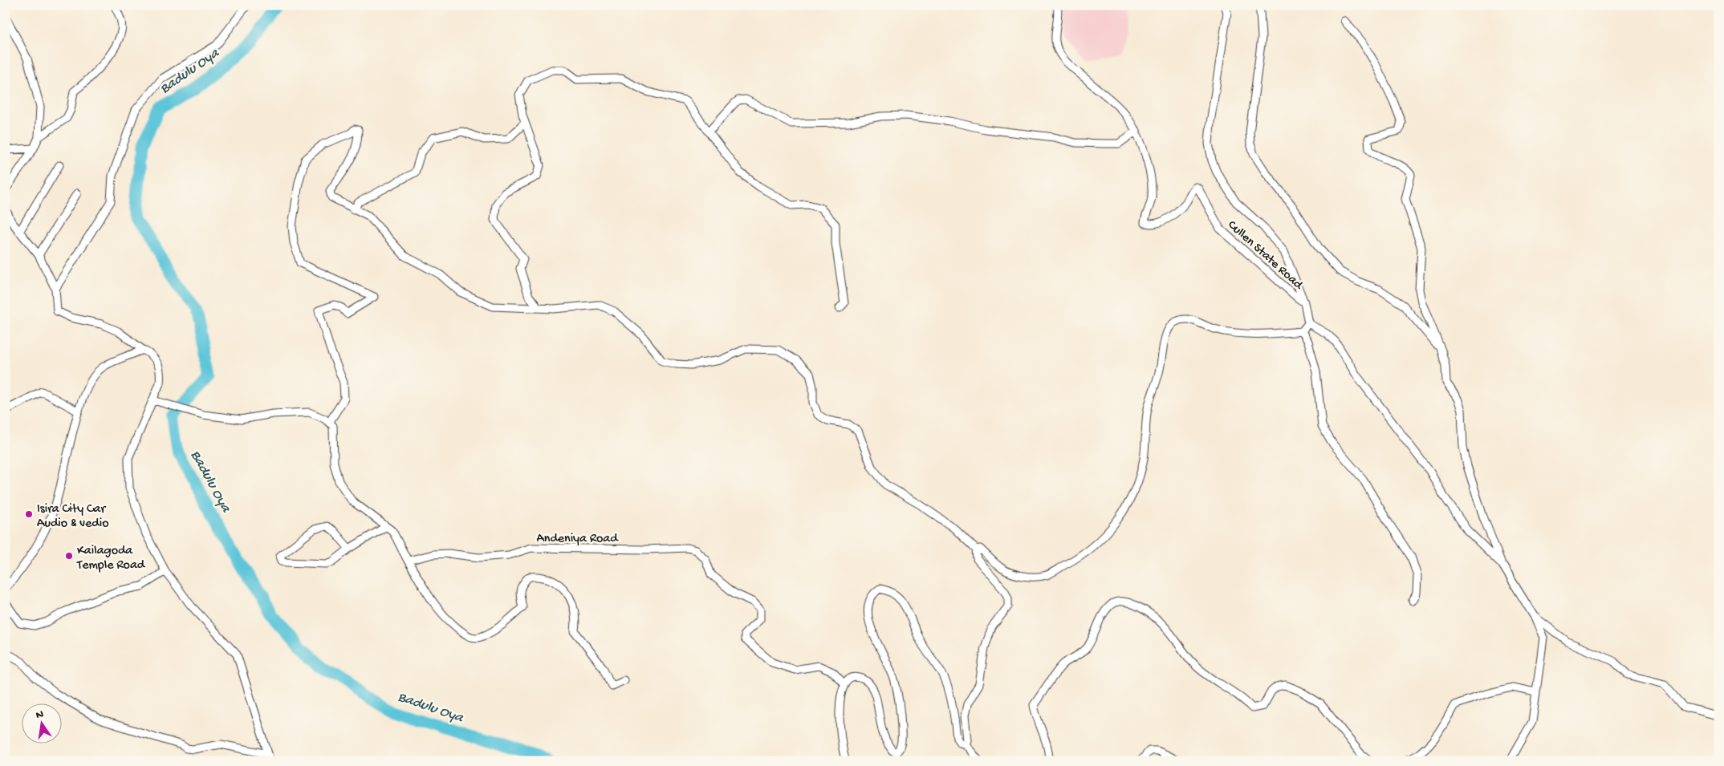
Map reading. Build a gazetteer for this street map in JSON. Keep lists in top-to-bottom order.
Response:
{
  "streets": {
    "street": ["Cullen State Road", "Andeniya Road"]
  },
  "water": ["Badulu Oya"],
  "places": ["Isira City Car Audio & vedio", "Kailagoda Temple Road"],
  "north": "top"
}
